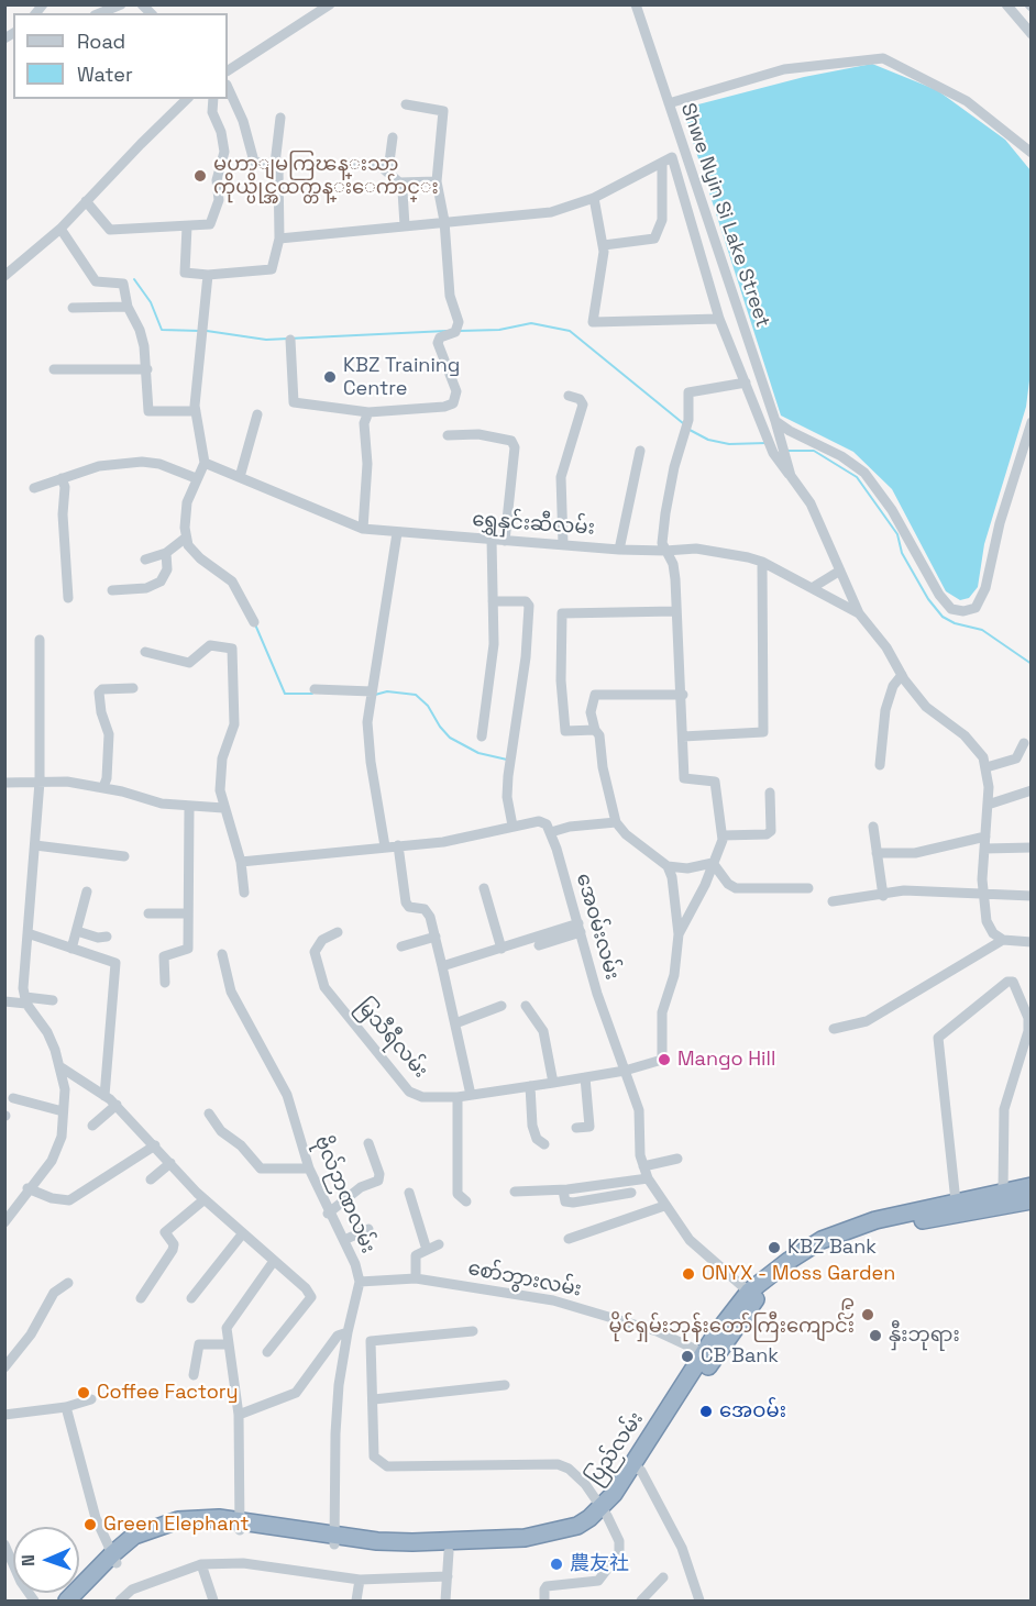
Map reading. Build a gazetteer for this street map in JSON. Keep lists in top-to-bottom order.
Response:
{
  "streets": {
    "highway": ["ပြည်လမ်း"],
    "street": [
      "Shwe Nyin Si Lake Street",
      "ရွှေနှင်းဆီလမ်း",
      "အေဝမ်းလမ်း",
      "မြသီရီလမ်း",
      "ဗိုလ်ဉာဏလမ်း",
      "စော်ဘွားလမ်း"
    ]
  },
  "crossings": [
    ["အေဝမ်းလမ်း", "မြသီရီလမ်း"],
    ["အေဝမ်းလမ်း", "ပြည်လမ်း"],
    ["ဗိုလ်ဉာဏလမ်း", "စော်ဘွားလမ်း"],
    ["ဗိုလ်ဉာဏလမ်း", "ပြည်လမ်း"],
    ["စော်ဘွားလမ်း", "ပြည်လမ်း"]
  ],
  "places": [
    "မဟာျမကြၽန္းသာ ကိုယ္ပိုင္အထက္တန္းေက်ာင္း",
    "KBZ Training Centre",
    "Mango Hill",
    "KBZ Bank",
    "ONYX - Moss Garden",
    "၉ မိုင်ရှမ်းဘုန်းတော်ကြီးကျောင်း",
    "နှီးဘုရား",
    "CB Bank",
    "Coffee Factory",
    "အေဝမ်း",
    "Green Elephant",
    "農友社"
  ],
  "legend": ["Road", "Water"],
  "north": "left"
}
